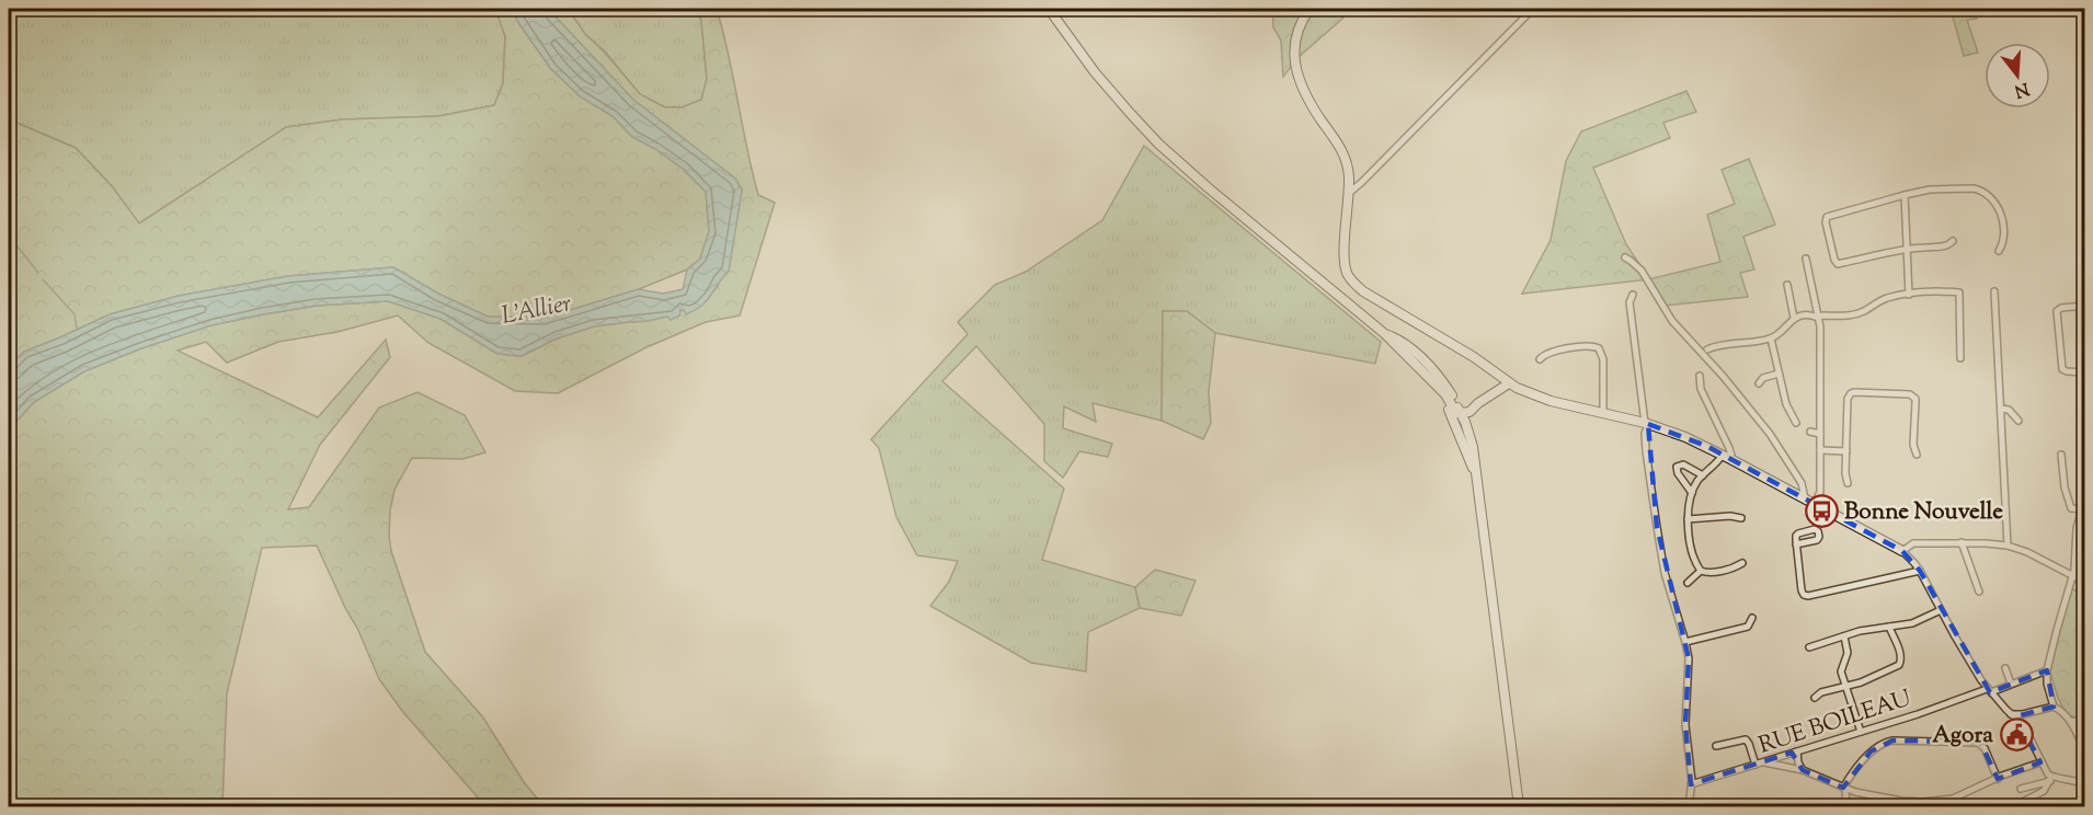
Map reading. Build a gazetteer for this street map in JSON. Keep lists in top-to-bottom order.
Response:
{
  "streets": {
    "street": ["RUE BOILEAU"]
  },
  "water": ["L'Allier"],
  "places": {
    "bus stop": ["Bonne Nouvelle"],
    "public building": ["Agora"]
  },
  "north": "bottom"
}
